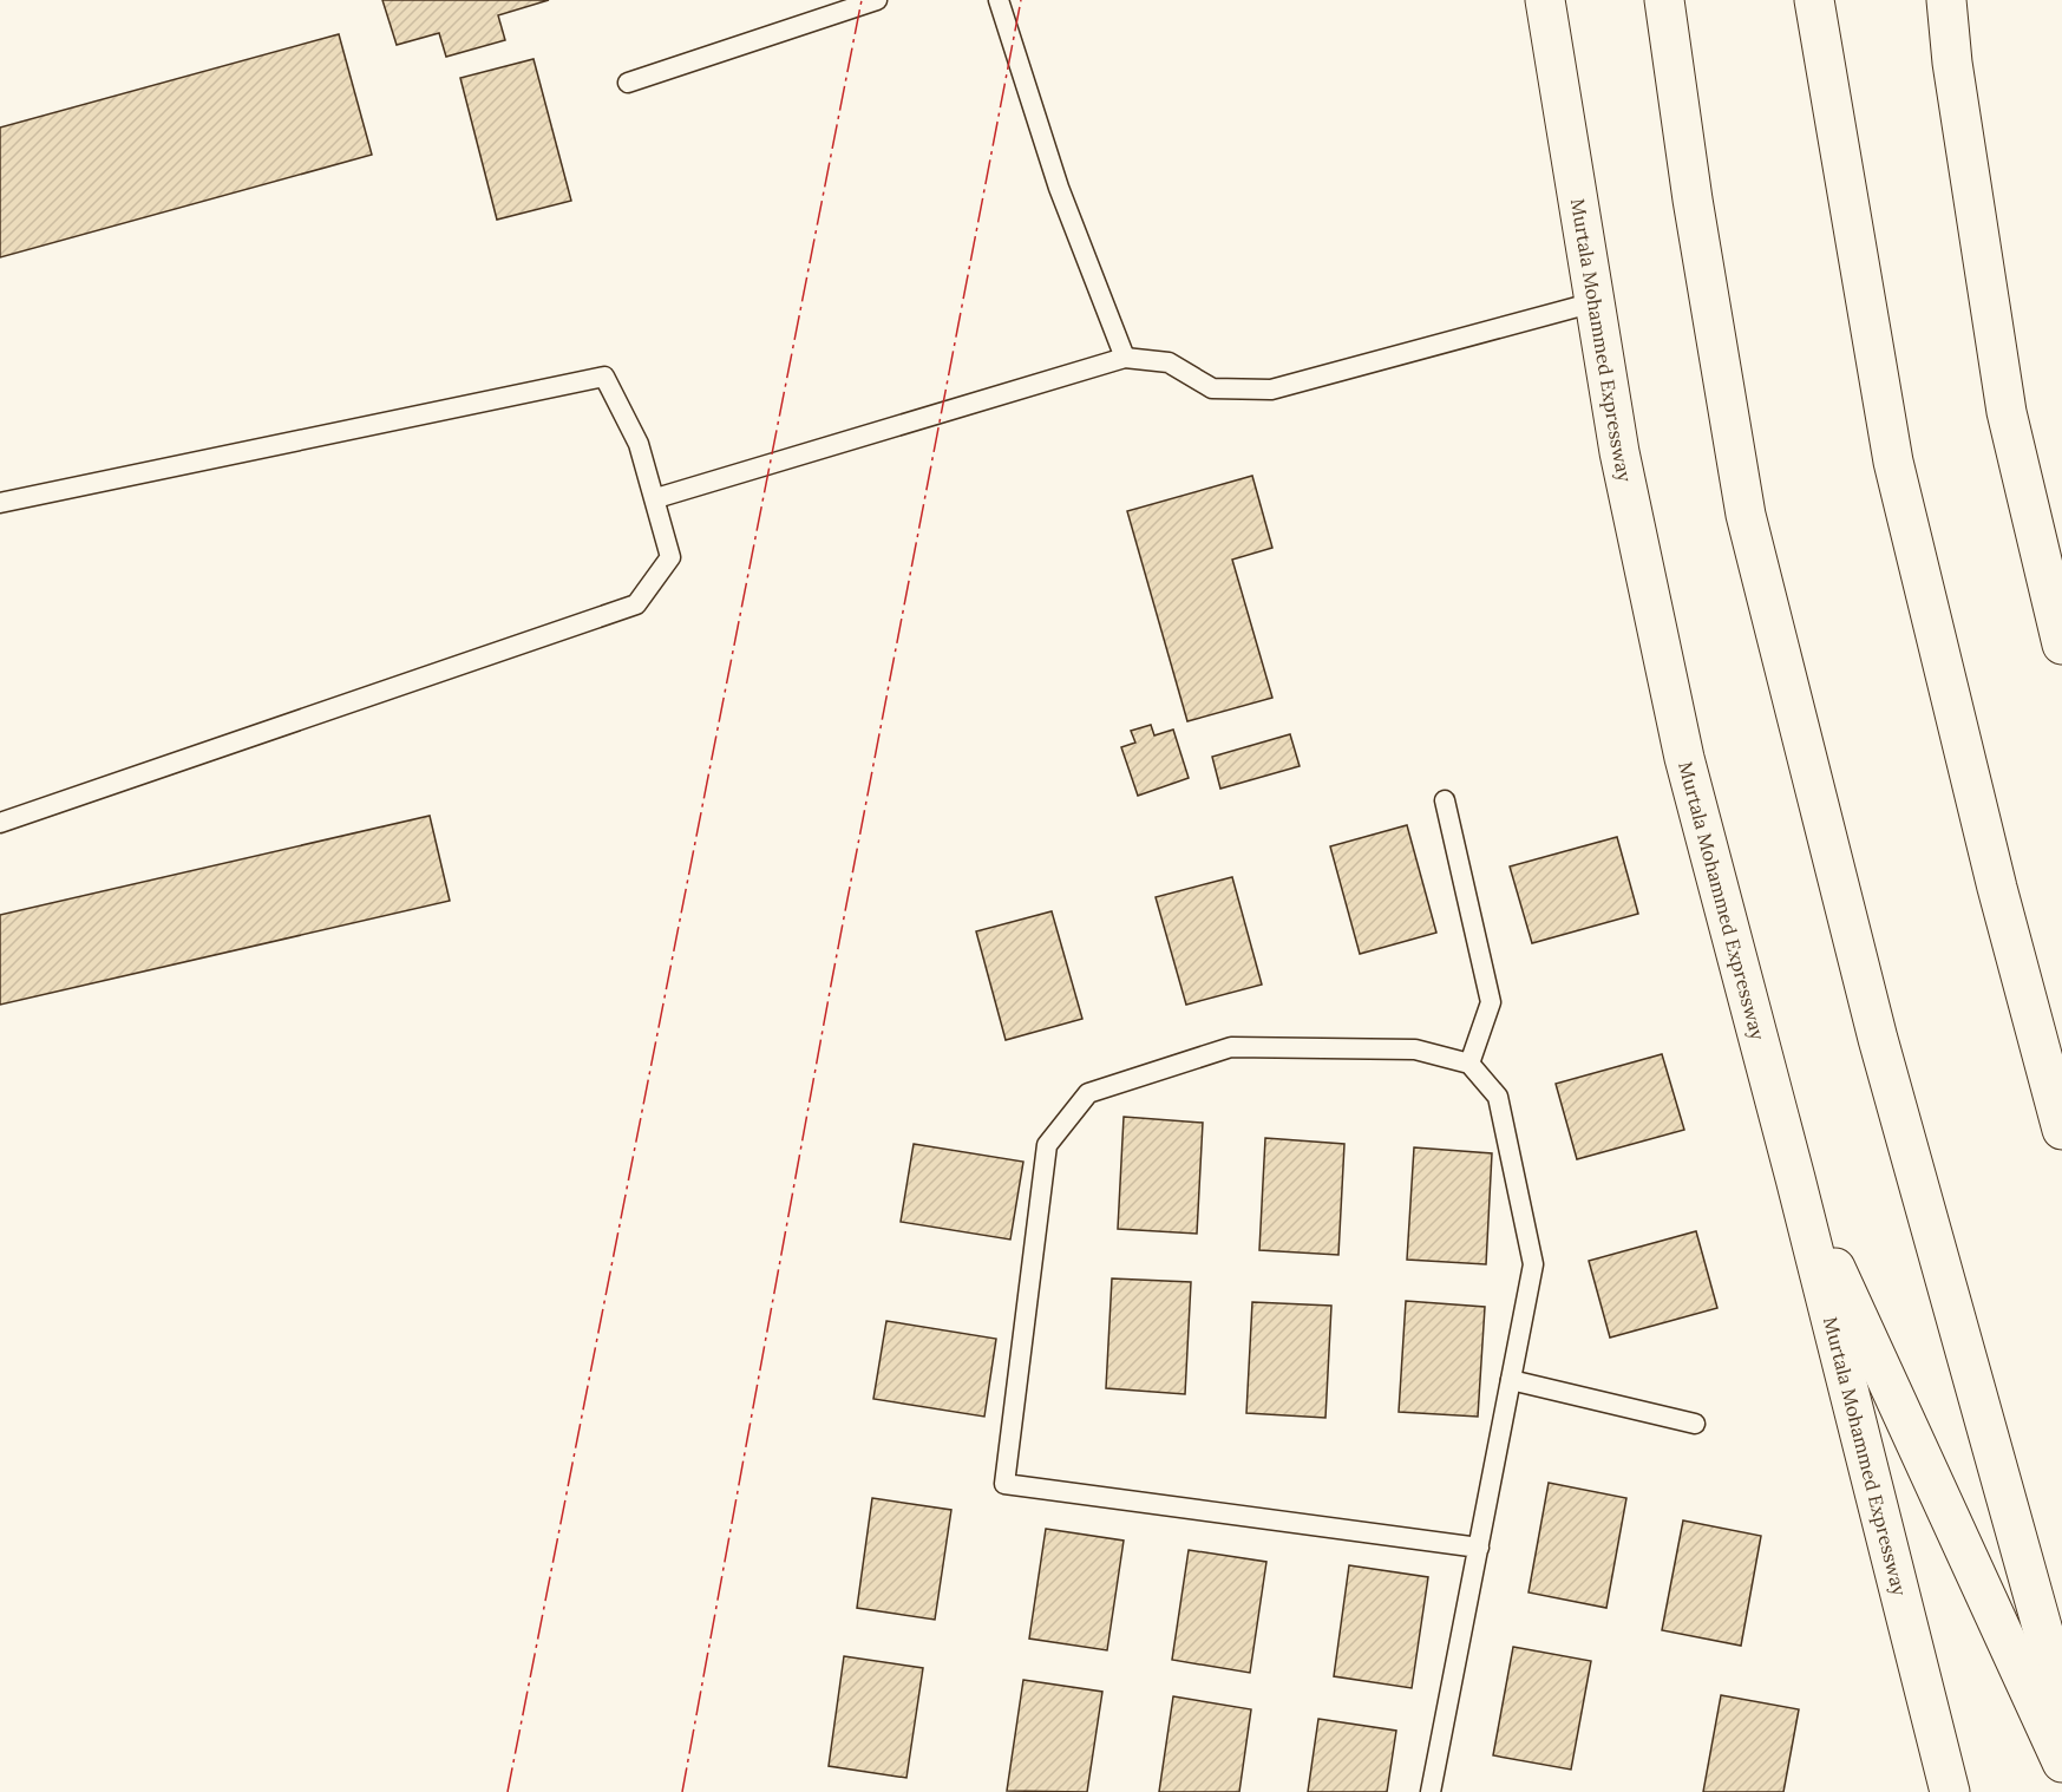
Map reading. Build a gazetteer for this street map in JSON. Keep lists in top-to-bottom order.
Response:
{
  "streets": {
    "highway": ["Murtala Mohammed Expressway"]
  }
}
